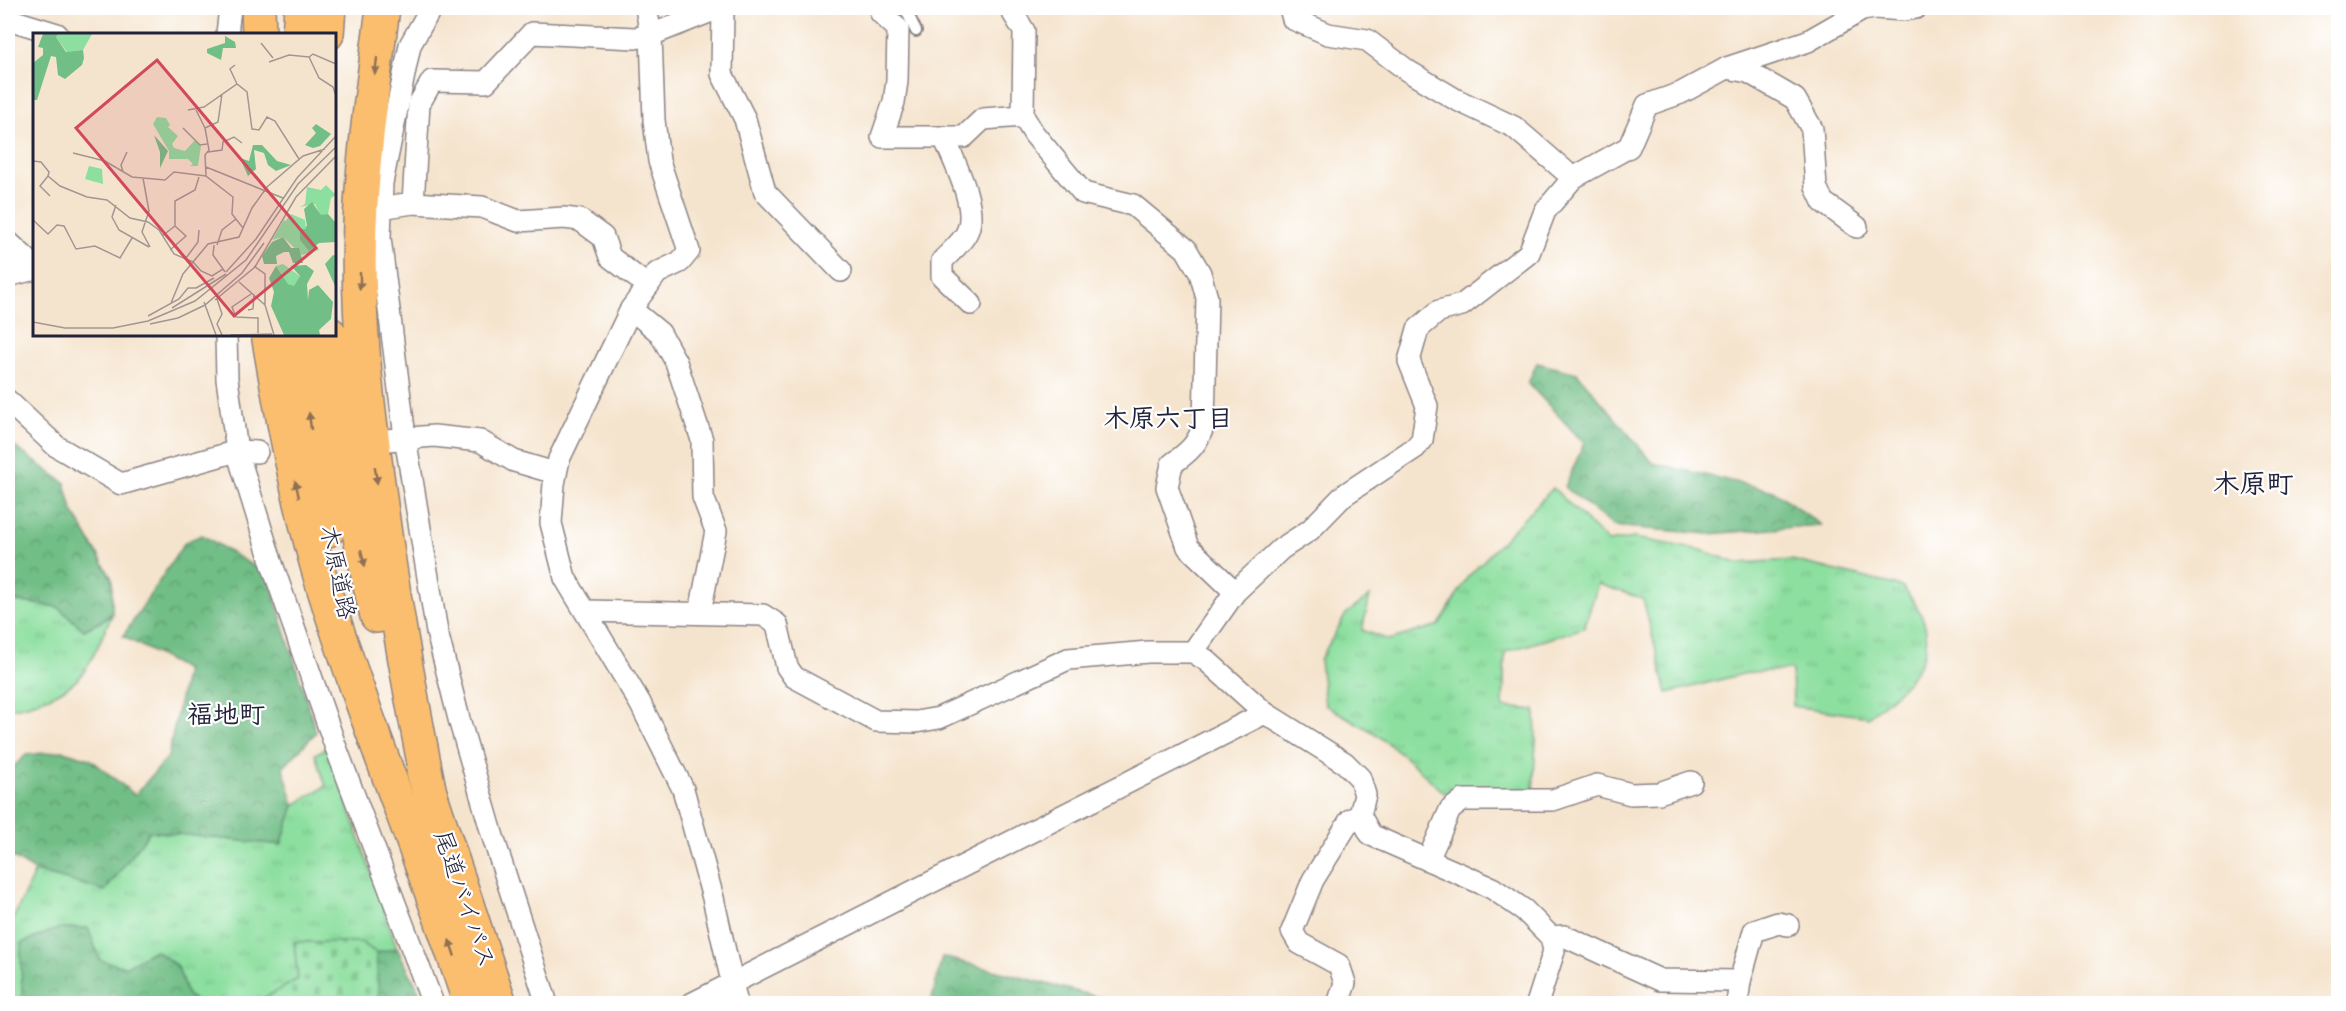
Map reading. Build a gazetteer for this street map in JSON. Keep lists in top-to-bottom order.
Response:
{
  "streets": {
    "highway": ["木原道路", "尾道バイパス"]
  },
  "crossings": [
    ["木原道路", "尾道バイパス"]
  ],
  "districts": ["木原六丁目", "木原町", "福地町"]
}
